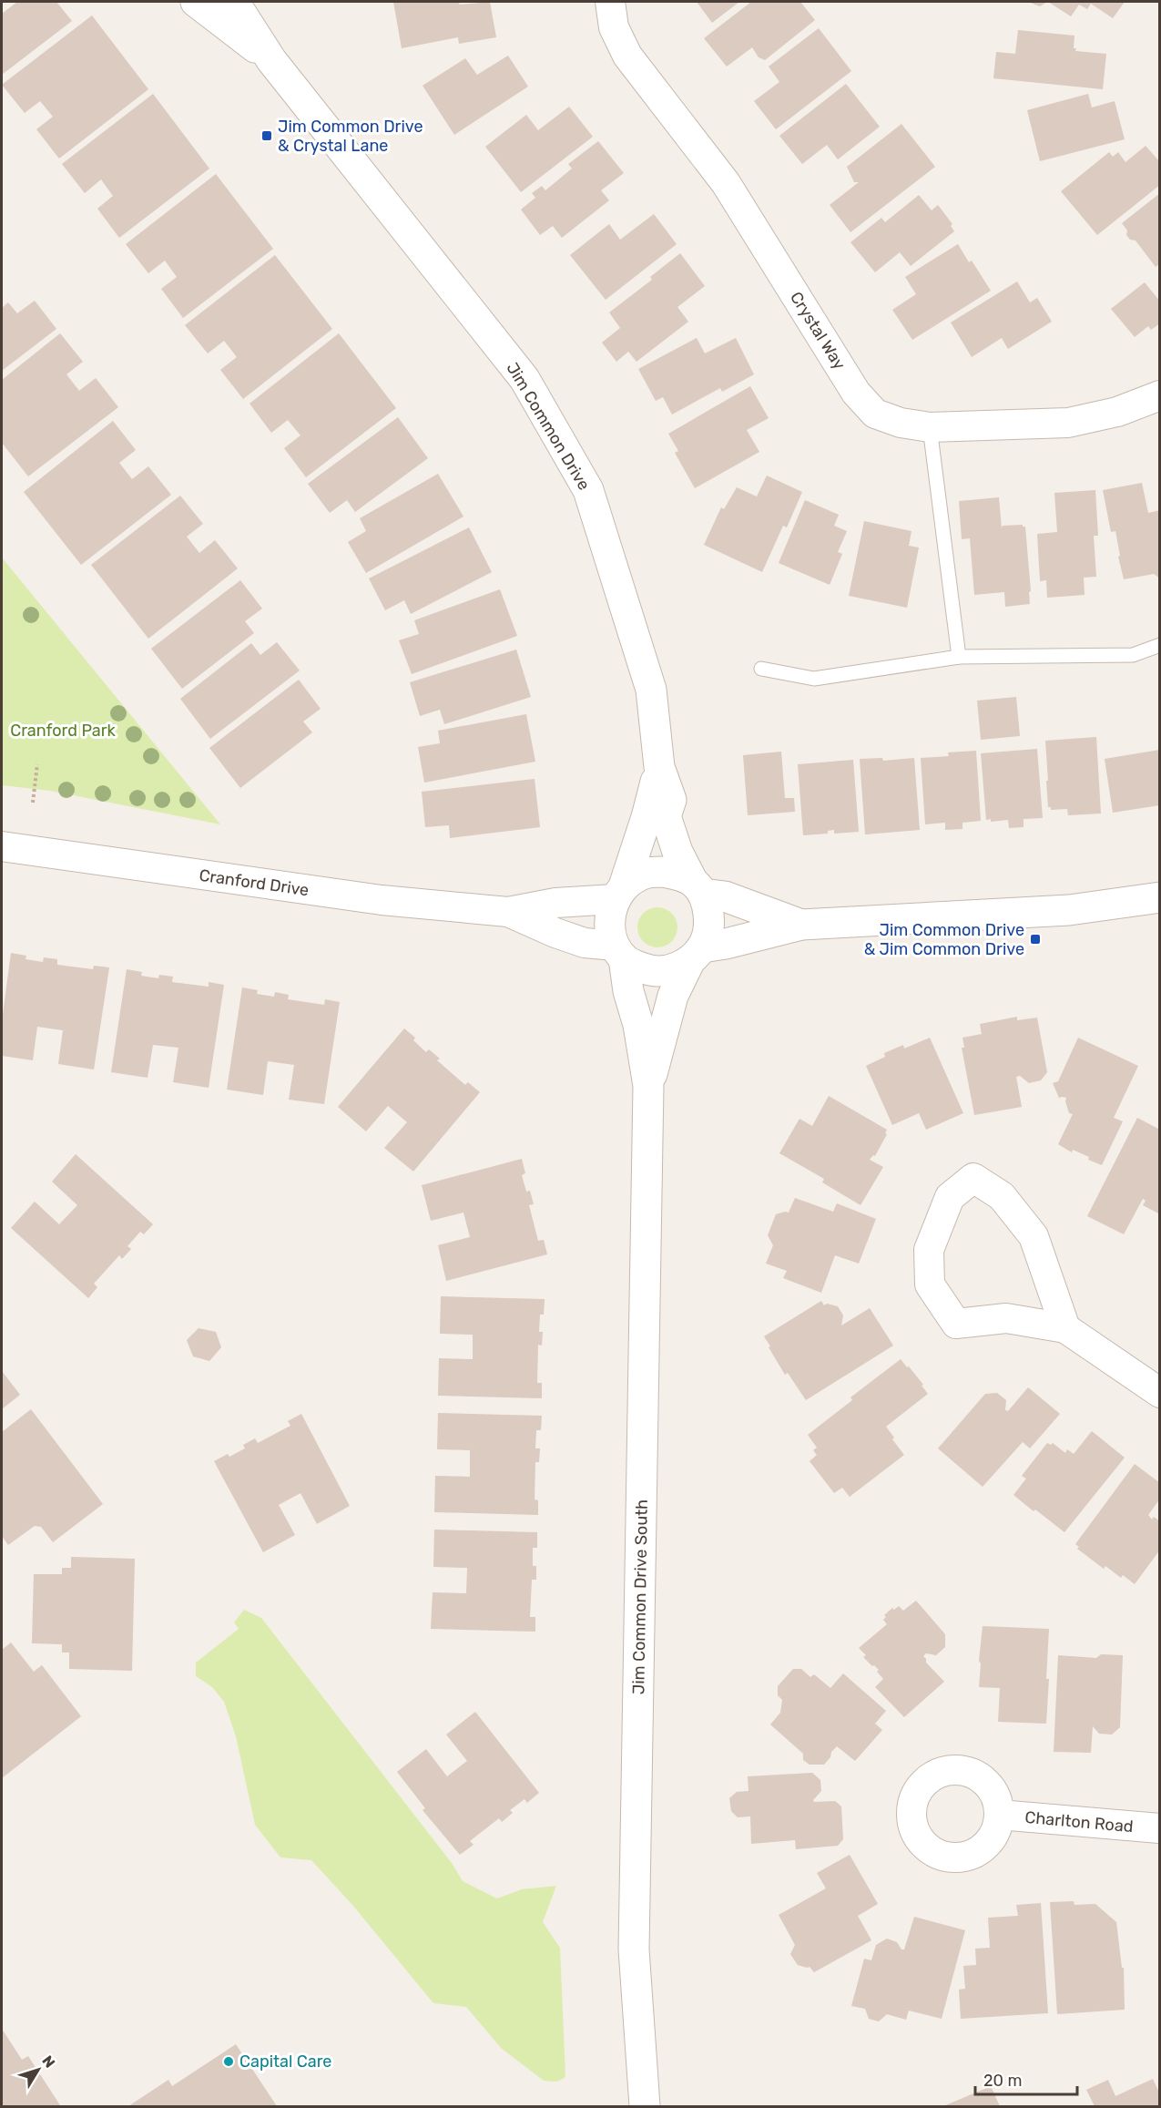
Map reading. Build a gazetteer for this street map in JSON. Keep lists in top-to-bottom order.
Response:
{
  "streets": {
    "street": [
      "Crystal Way",
      "Jim Common Drive",
      "Cranford Drive",
      "Jim Common Drive South",
      "Charlton Road"
    ]
  },
  "crossings": [
    ["Jim Common Drive", "Cranford Drive"],
    ["Jim Common Drive", "Jim Common Drive South"],
    ["Cranford Drive", "Jim Common Drive South"]
  ],
  "parks": ["Cranford Park"],
  "places": {
    "transit": ["Jim Common Drive & Crystal Lane", "Jim Common Drive & Jim Common Drive"],
    "other": ["Capital Care"]
  },
  "scale_bar": "20 m",
  "north": "top right"
}
